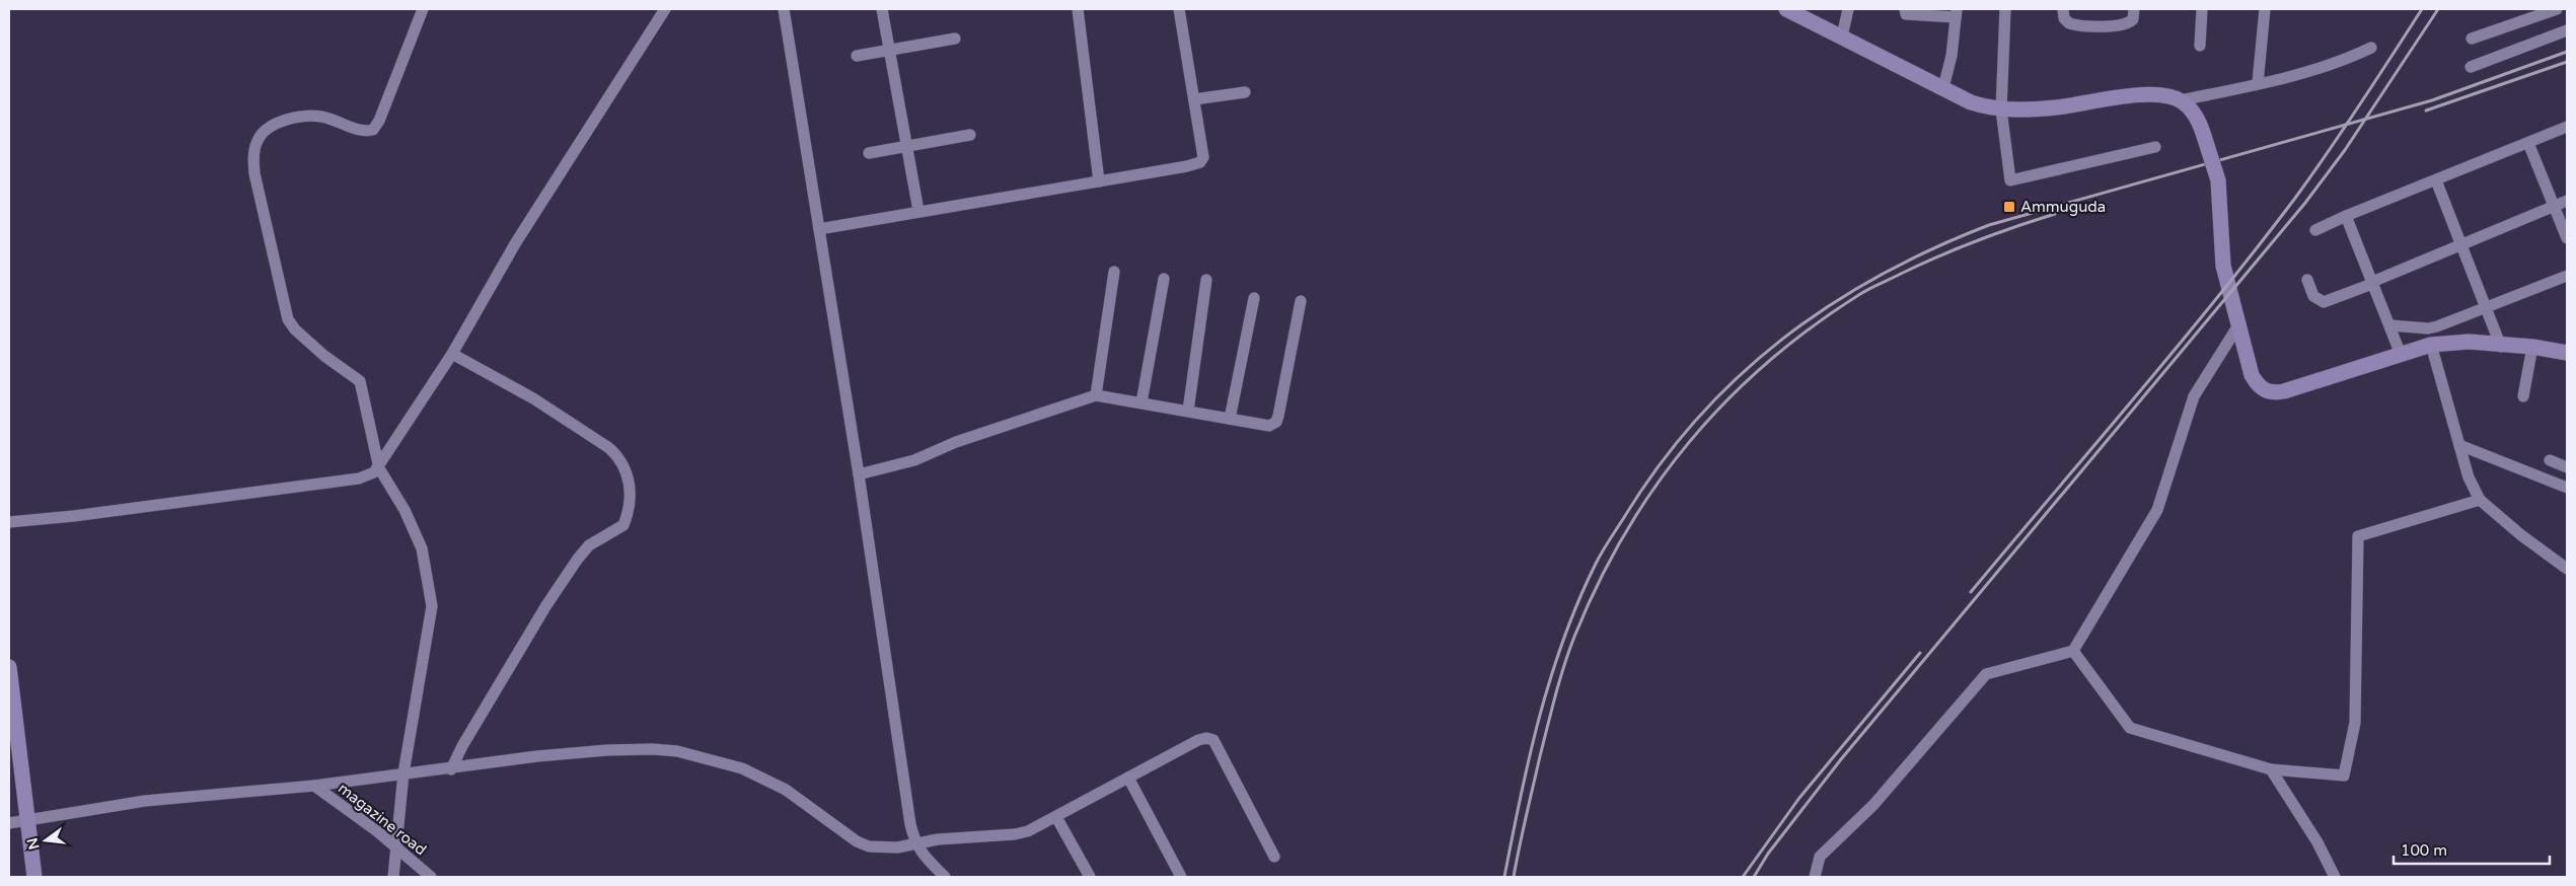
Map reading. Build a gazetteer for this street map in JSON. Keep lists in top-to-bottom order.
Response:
{
  "streets": {
    "street": ["magazine road"]
  },
  "places": {
    "transit": ["Ammuguda"]
  },
  "scale_bar": "100 m",
  "north": "left"
}
